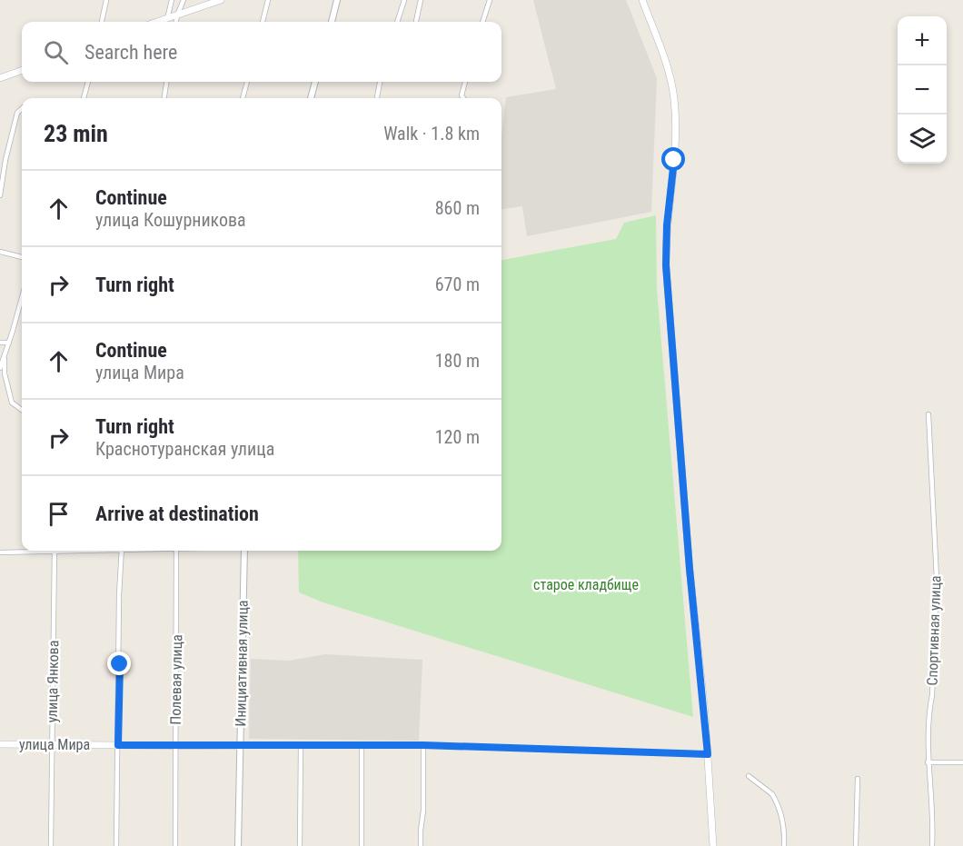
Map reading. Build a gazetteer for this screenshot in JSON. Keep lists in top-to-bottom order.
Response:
{
  "streets": {
    "main road": ["улица Мира"],
    "street": [
      "Спортивная улица",
      "Инициативная улица",
      "Полевая улица",
      "улица Янкова"
    ]
  },
  "crossings": [
    ["Инициативная улица", "улица Мира"],
    ["Полевая улица", "улица Мира"],
    ["улица Янкова", "улица Мира"]
  ],
  "parks": ["старое кладбище"],
  "page": {
    "map_buttons": ["+", "−"],
    "search": "Search here",
    "heading": ["23 min", "Walk · 1.8 km"],
    "list": [
      ["Continue", "улица Кошурникова", "860 m"],
      ["Turn right", "670 m"],
      ["Continue", "улица Мира", "180 m"],
      ["Turn right", "Краснотуранская улица", "120 m"],
      "Arrive at destination"
    ]
  }
}
